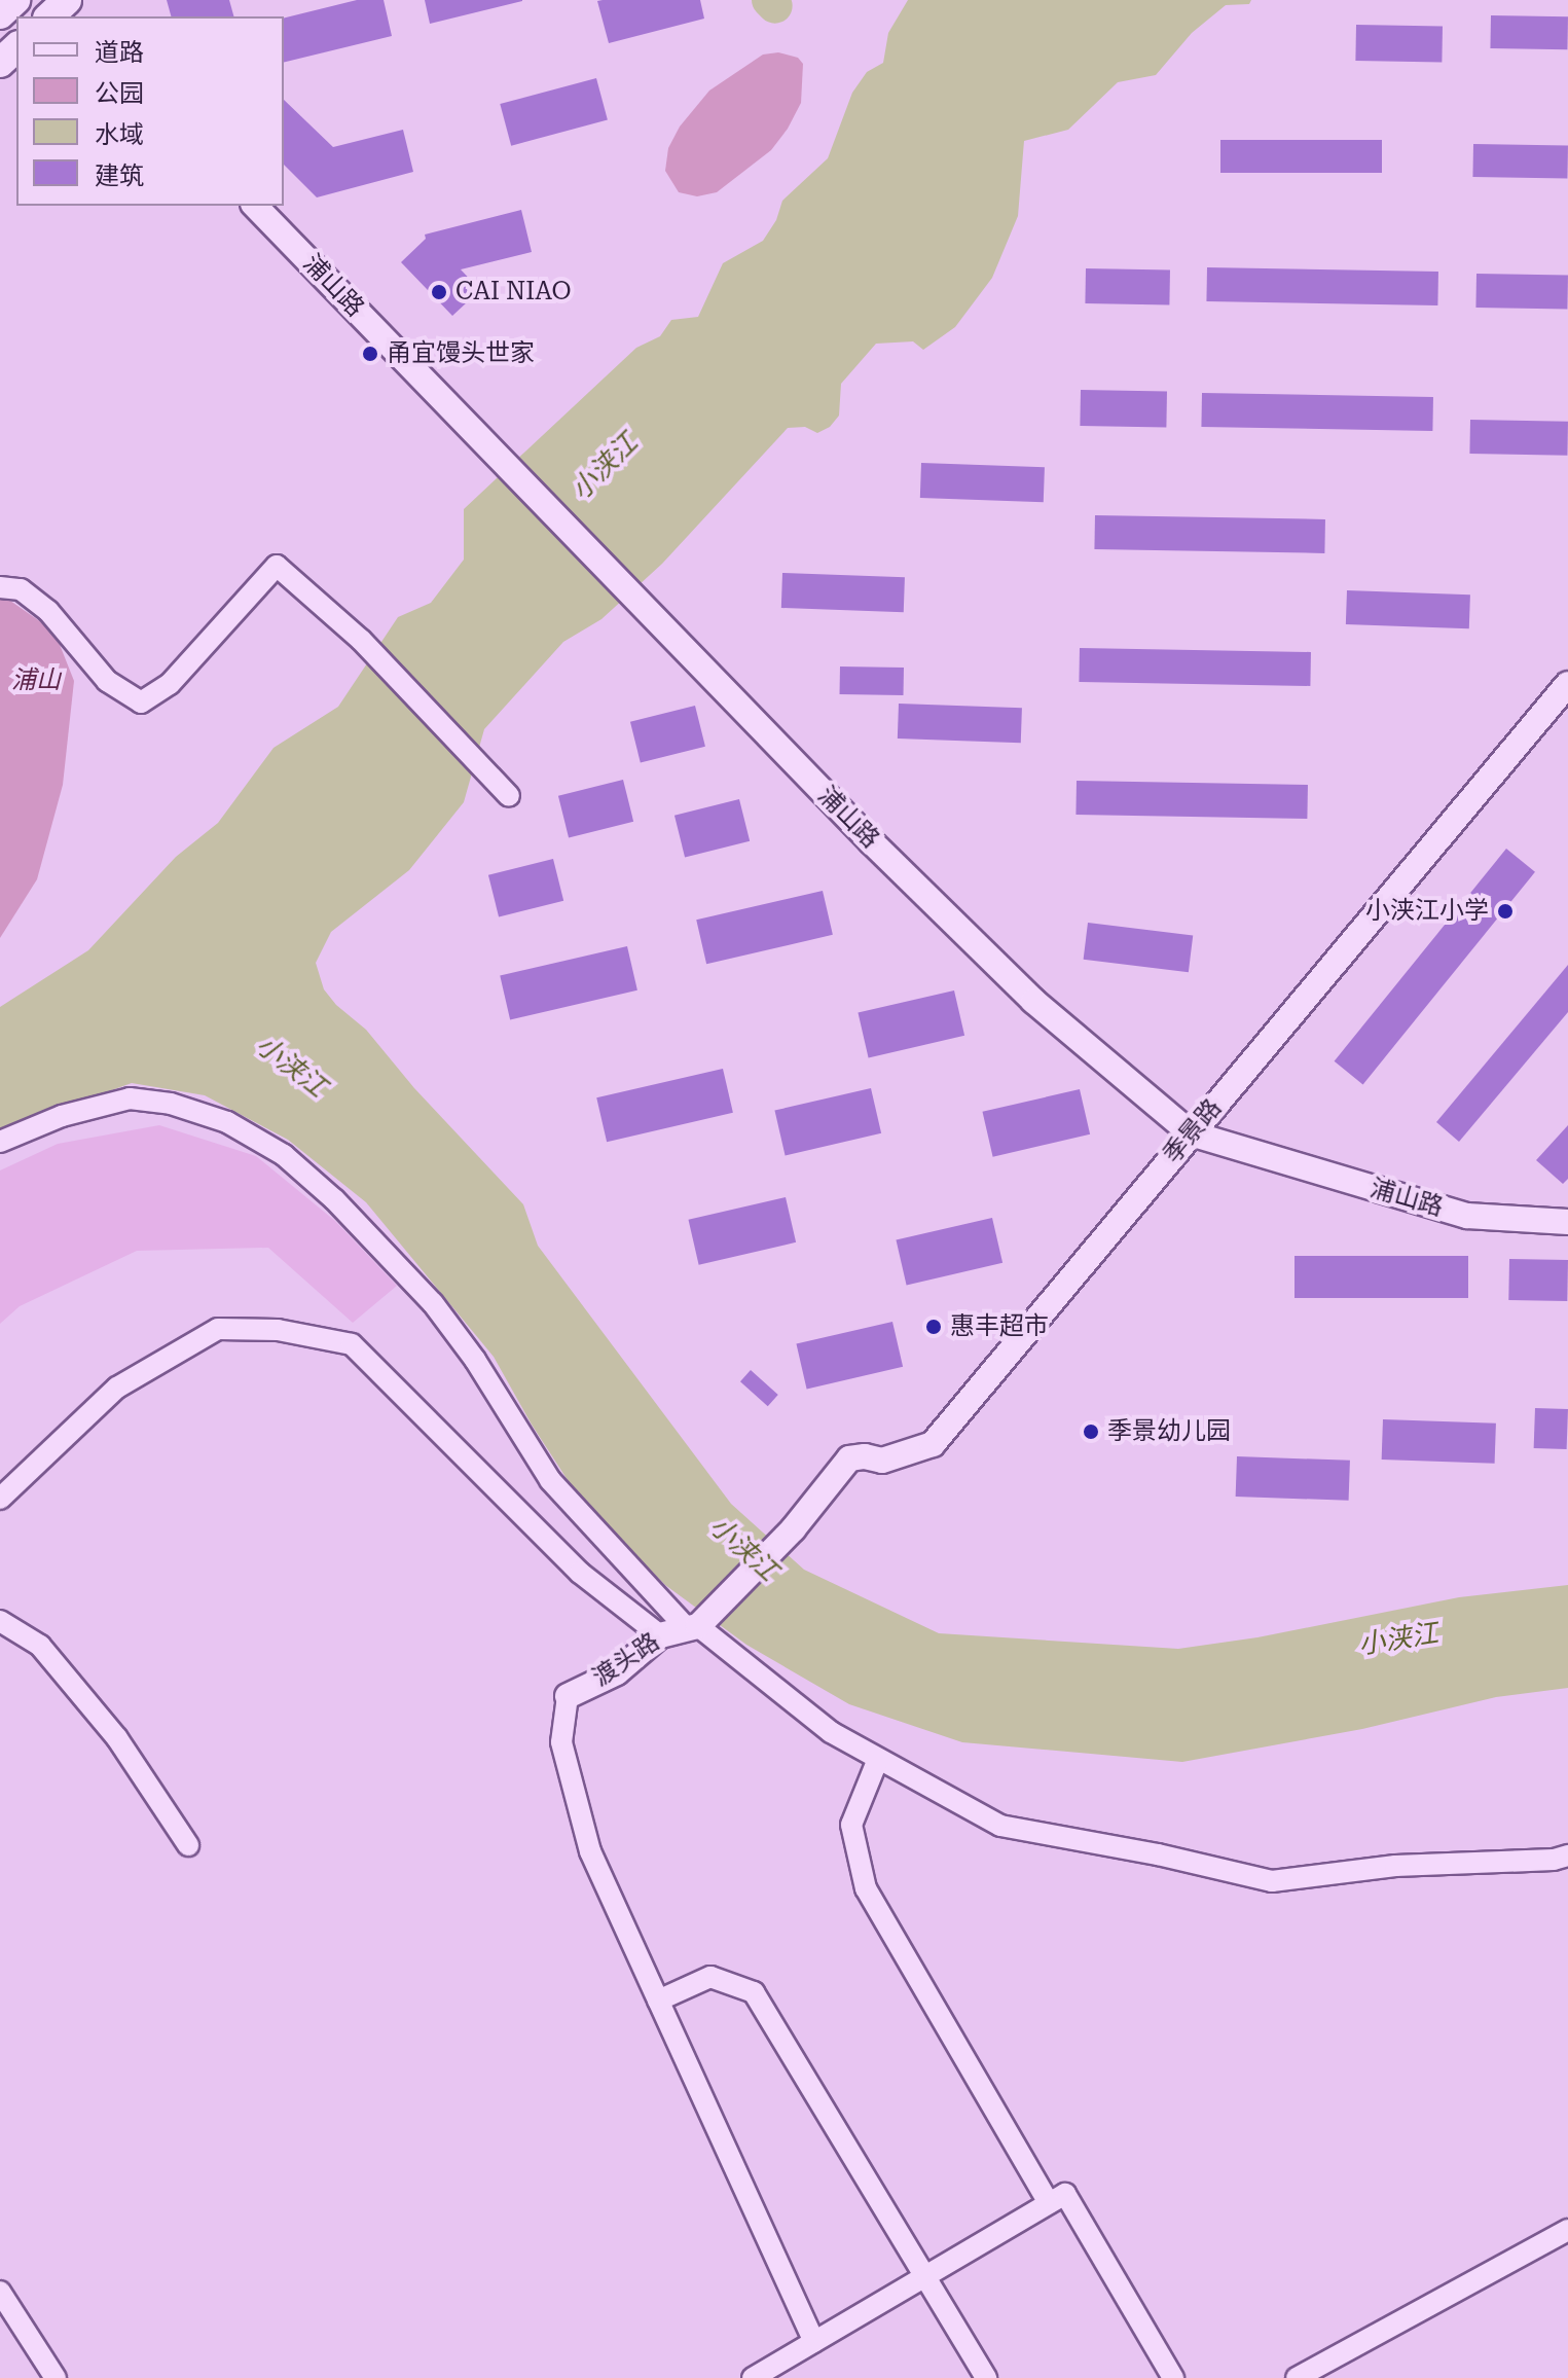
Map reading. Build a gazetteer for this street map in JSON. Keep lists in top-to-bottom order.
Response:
{
  "streets": {
    "street": ["浦山路", "季景路", "渡头路"]
  },
  "crossings": [
    ["浦山路", "季景路"],
    ["季景路", "渡头路"]
  ],
  "water": ["小浃江"],
  "parks": ["浦山"],
  "places": [
    "CAI NIAO",
    "甬宜馒头世家",
    "小浃江小学",
    "惠丰超市",
    "季景幼儿园"
  ],
  "legend": [
    "道路",
    "公园",
    "水域",
    "建筑"
  ]
}
